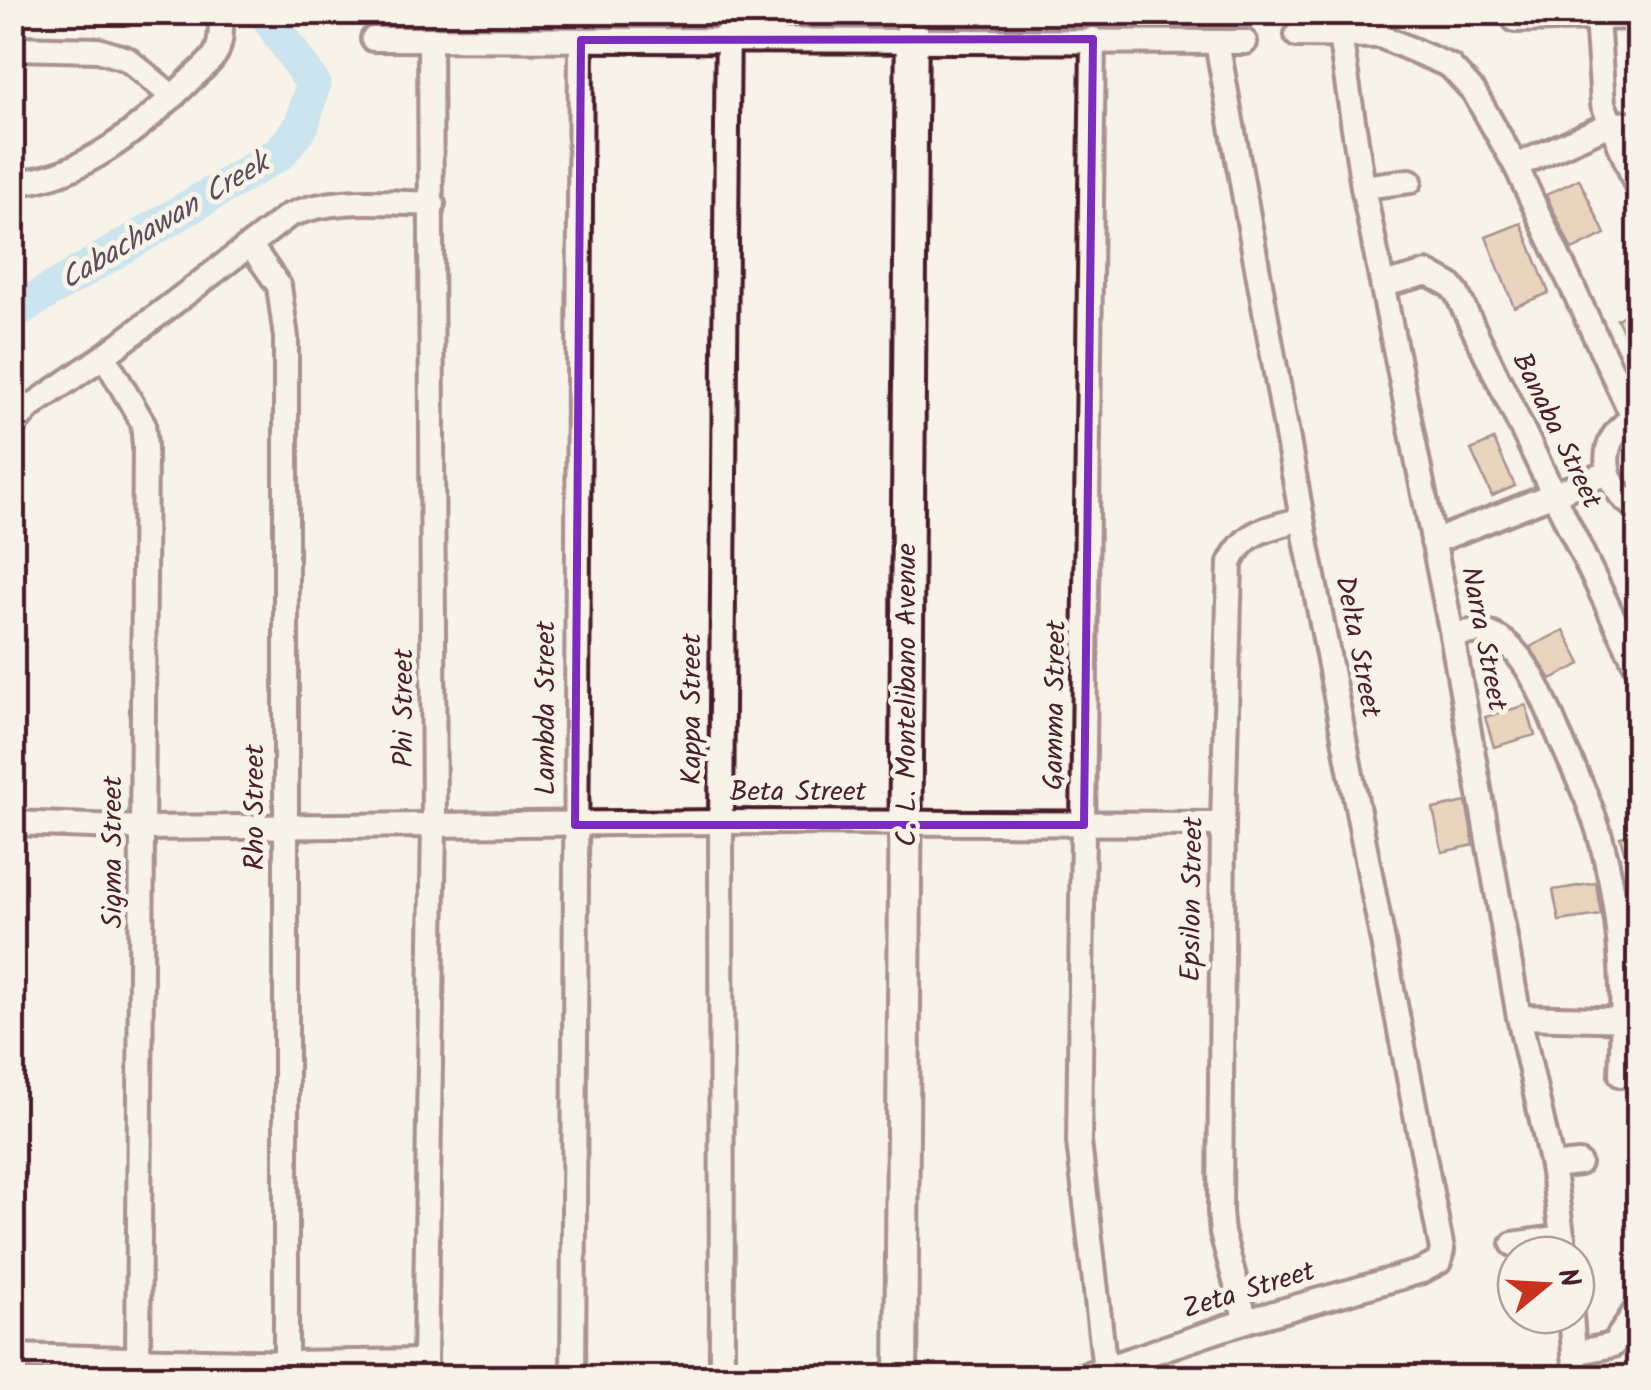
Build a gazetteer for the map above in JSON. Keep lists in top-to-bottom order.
{
  "streets": {
    "street": [
      "Banaba Street",
      "Narra Street",
      "Delta Street",
      "C. L. Montelibano Avenue",
      "Gamma Street",
      "Phi Street",
      "Lambda Street",
      "Kappa Street",
      "Beta Street",
      "Rho Street",
      "Sigma Street",
      "Epsilon Street",
      "Zeta Street"
    ]
  },
  "crossings": [
    ["Banaba Street", "Narra Street"],
    ["Delta Street", "Epsilon Street"],
    ["Delta Street", "Zeta Street"],
    ["C. L. Montelibano Avenue", "Beta Street"],
    ["Gamma Street", "Beta Street"],
    ["Gamma Street", "Zeta Street"],
    ["Phi Street", "Beta Street"],
    ["Lambda Street", "Beta Street"],
    ["Kappa Street", "Beta Street"],
    ["Beta Street", "Rho Street"],
    ["Beta Street", "Sigma Street"],
    ["Beta Street", "Epsilon Street"],
    ["Epsilon Street", "Zeta Street"]
  ],
  "water": ["Cabachawan Creek"],
  "north": "right"
}
